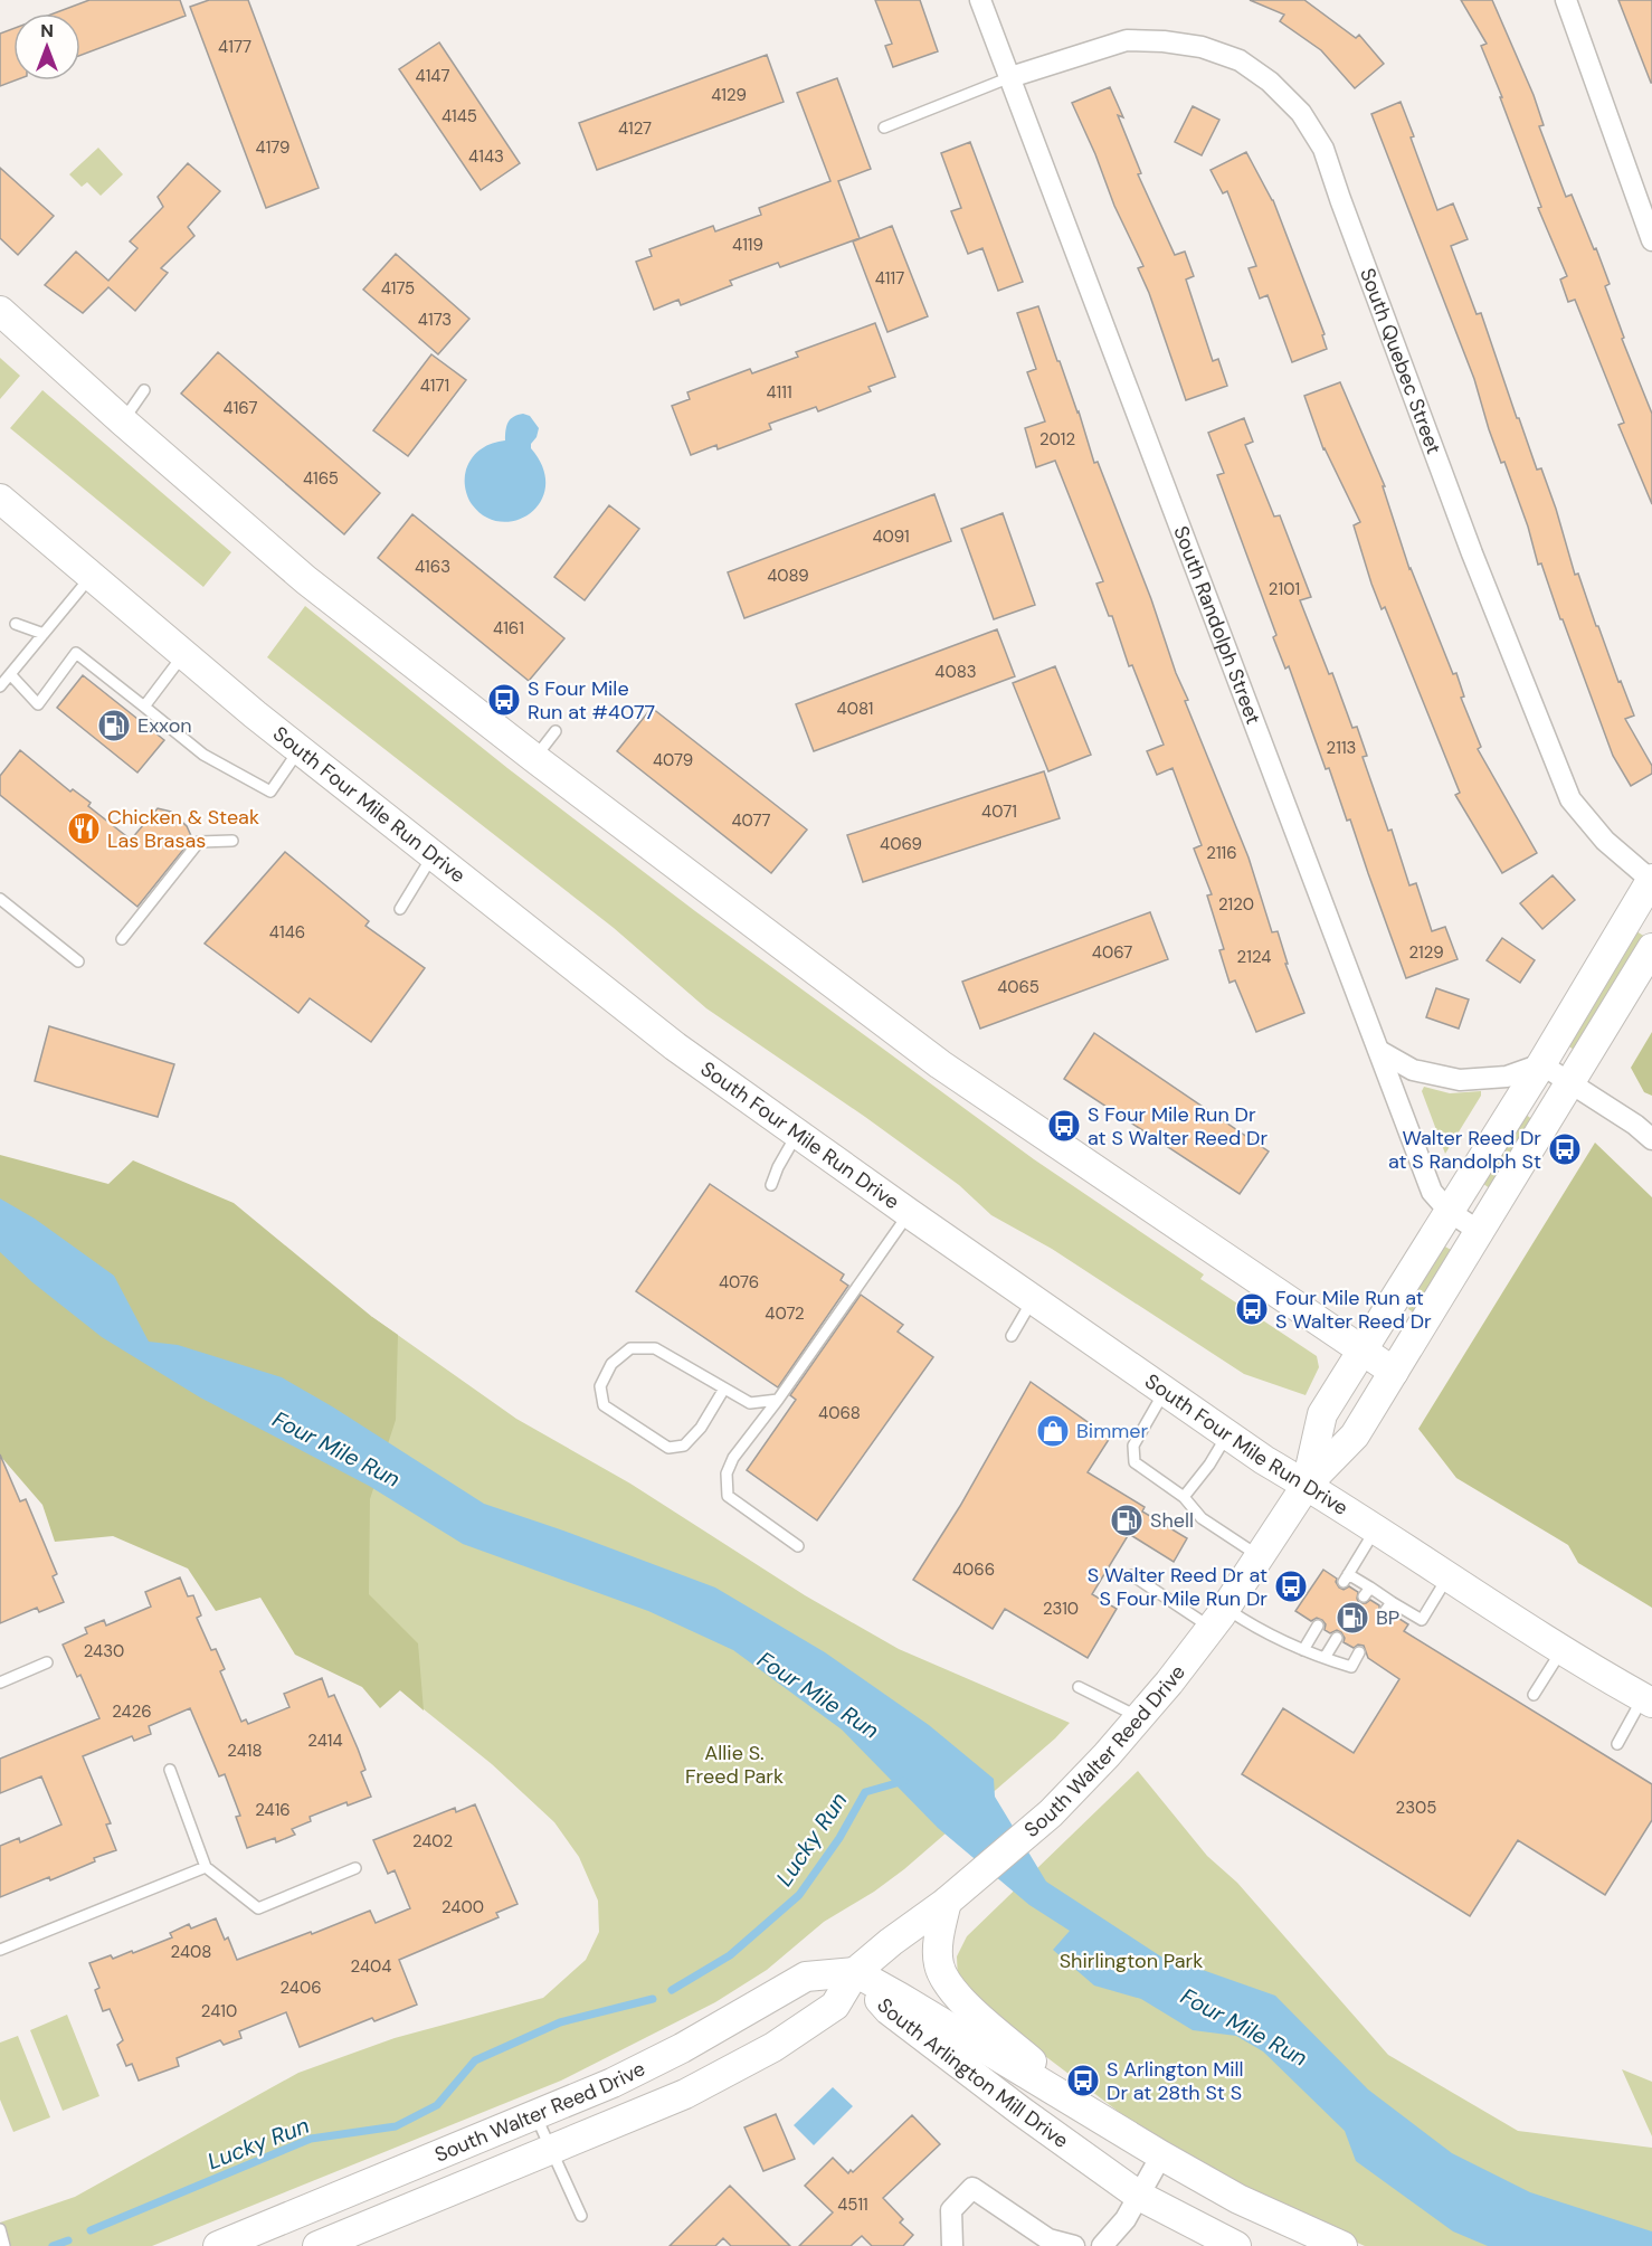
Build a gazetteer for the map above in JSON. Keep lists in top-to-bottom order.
{
  "streets": {
    "main road": ["South Four Mile Run Drive", "South Walter Reed Drive", "South Arlington Mill Drive"],
    "street": ["South Quebec Street", "South Randolph Street"]
  },
  "crossings": [
    ["South Quebec Street", "South Randolph Street"],
    ["South Quebec Street", "South Walter Reed Drive"],
    ["South Randolph Street", "South Walter Reed Drive"],
    ["South Four Mile Run Drive", "South Walter Reed Drive"],
    ["South Walter Reed Drive", "South Arlington Mill Drive"]
  ],
  "water": ["Four Mile Run", "Lucky Run"],
  "parks": ["Allie S. Freed Park", "Shirlington Park"],
  "places": {
    "bus stop": [
      "S Four Mile Run at #4077",
      "S Four Mile Run Dr at S Walter Reed Dr",
      "Walter Reed Dr at S Randolph St",
      "Four Mile Run at S Walter Reed Dr",
      "S Walter Reed Dr at S Four Mile Run Dr",
      "S Arlington Mill Dr at 28th St S"
    ],
    "fuel station": ["Exxon", "Shell", "BP"],
    "restaurant": ["Chicken & Steak Las Brasas"],
    "shop": ["Bimmer"]
  },
  "house_numbers": [
    "4177",
    "4147",
    "4129",
    "4145",
    "4127",
    "4179",
    "4143",
    "4119",
    "4117",
    "4175",
    "4173",
    "4171",
    "4111",
    "4167",
    "2012",
    "4165",
    "4091",
    "4163",
    "4089",
    "2101",
    "4161",
    "4083",
    "4081",
    "2113",
    "4079",
    "4071",
    "4077",
    "4069",
    "2116",
    "2120",
    "4146",
    "4067",
    "2129",
    "2124",
    "4065",
    "4076",
    "4072",
    "4068",
    "4066",
    "2310",
    "2430",
    "2426",
    "2414",
    "2418",
    "2305",
    "2416",
    "2402",
    "2400",
    "2408",
    "2404",
    "2406",
    "2410",
    "4511"
  ],
  "north": "top"
}
